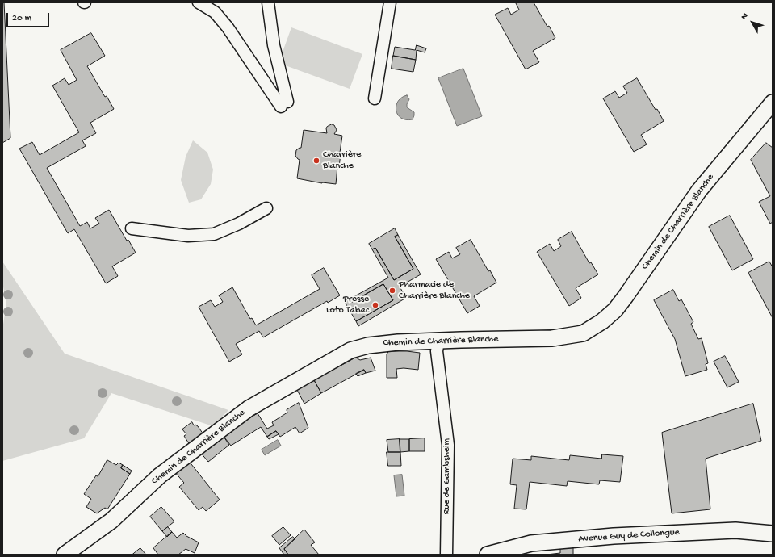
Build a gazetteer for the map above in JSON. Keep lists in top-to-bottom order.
{
  "streets": {
    "street": ["Chemin de Charrière Blanche", "Rue de Gambsheim", "Avenue Guy de Collongue"]
  },
  "crossings": [
    ["Chemin de Charrière Blanche", "Rue de Gambsheim"]
  ],
  "places": ["Charrière Blanche", "Pharmacie de Charrière Blanche", "Presse Loto Tabac"],
  "scale_bar": "20 m",
  "north": "top left"
}
